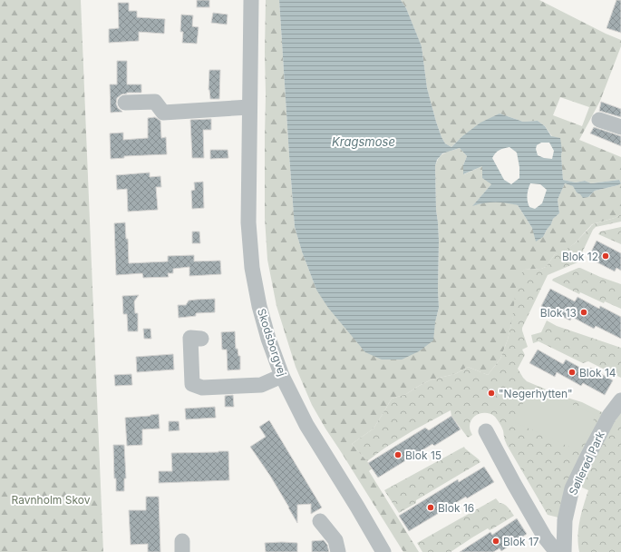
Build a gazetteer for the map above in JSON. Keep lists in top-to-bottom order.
{
  "streets": {
    "street": ["Skodsborgvej", "Søllerød Park"]
  },
  "water": ["Kragsmose"],
  "parks": ["Ravnholm Skov"],
  "places": [
    "Blok 12",
    "Blok 13",
    "Blok 14",
    "\"Negerhytten\"",
    "Blok 15",
    "Blok 16",
    "Blok 17"
  ]
}
